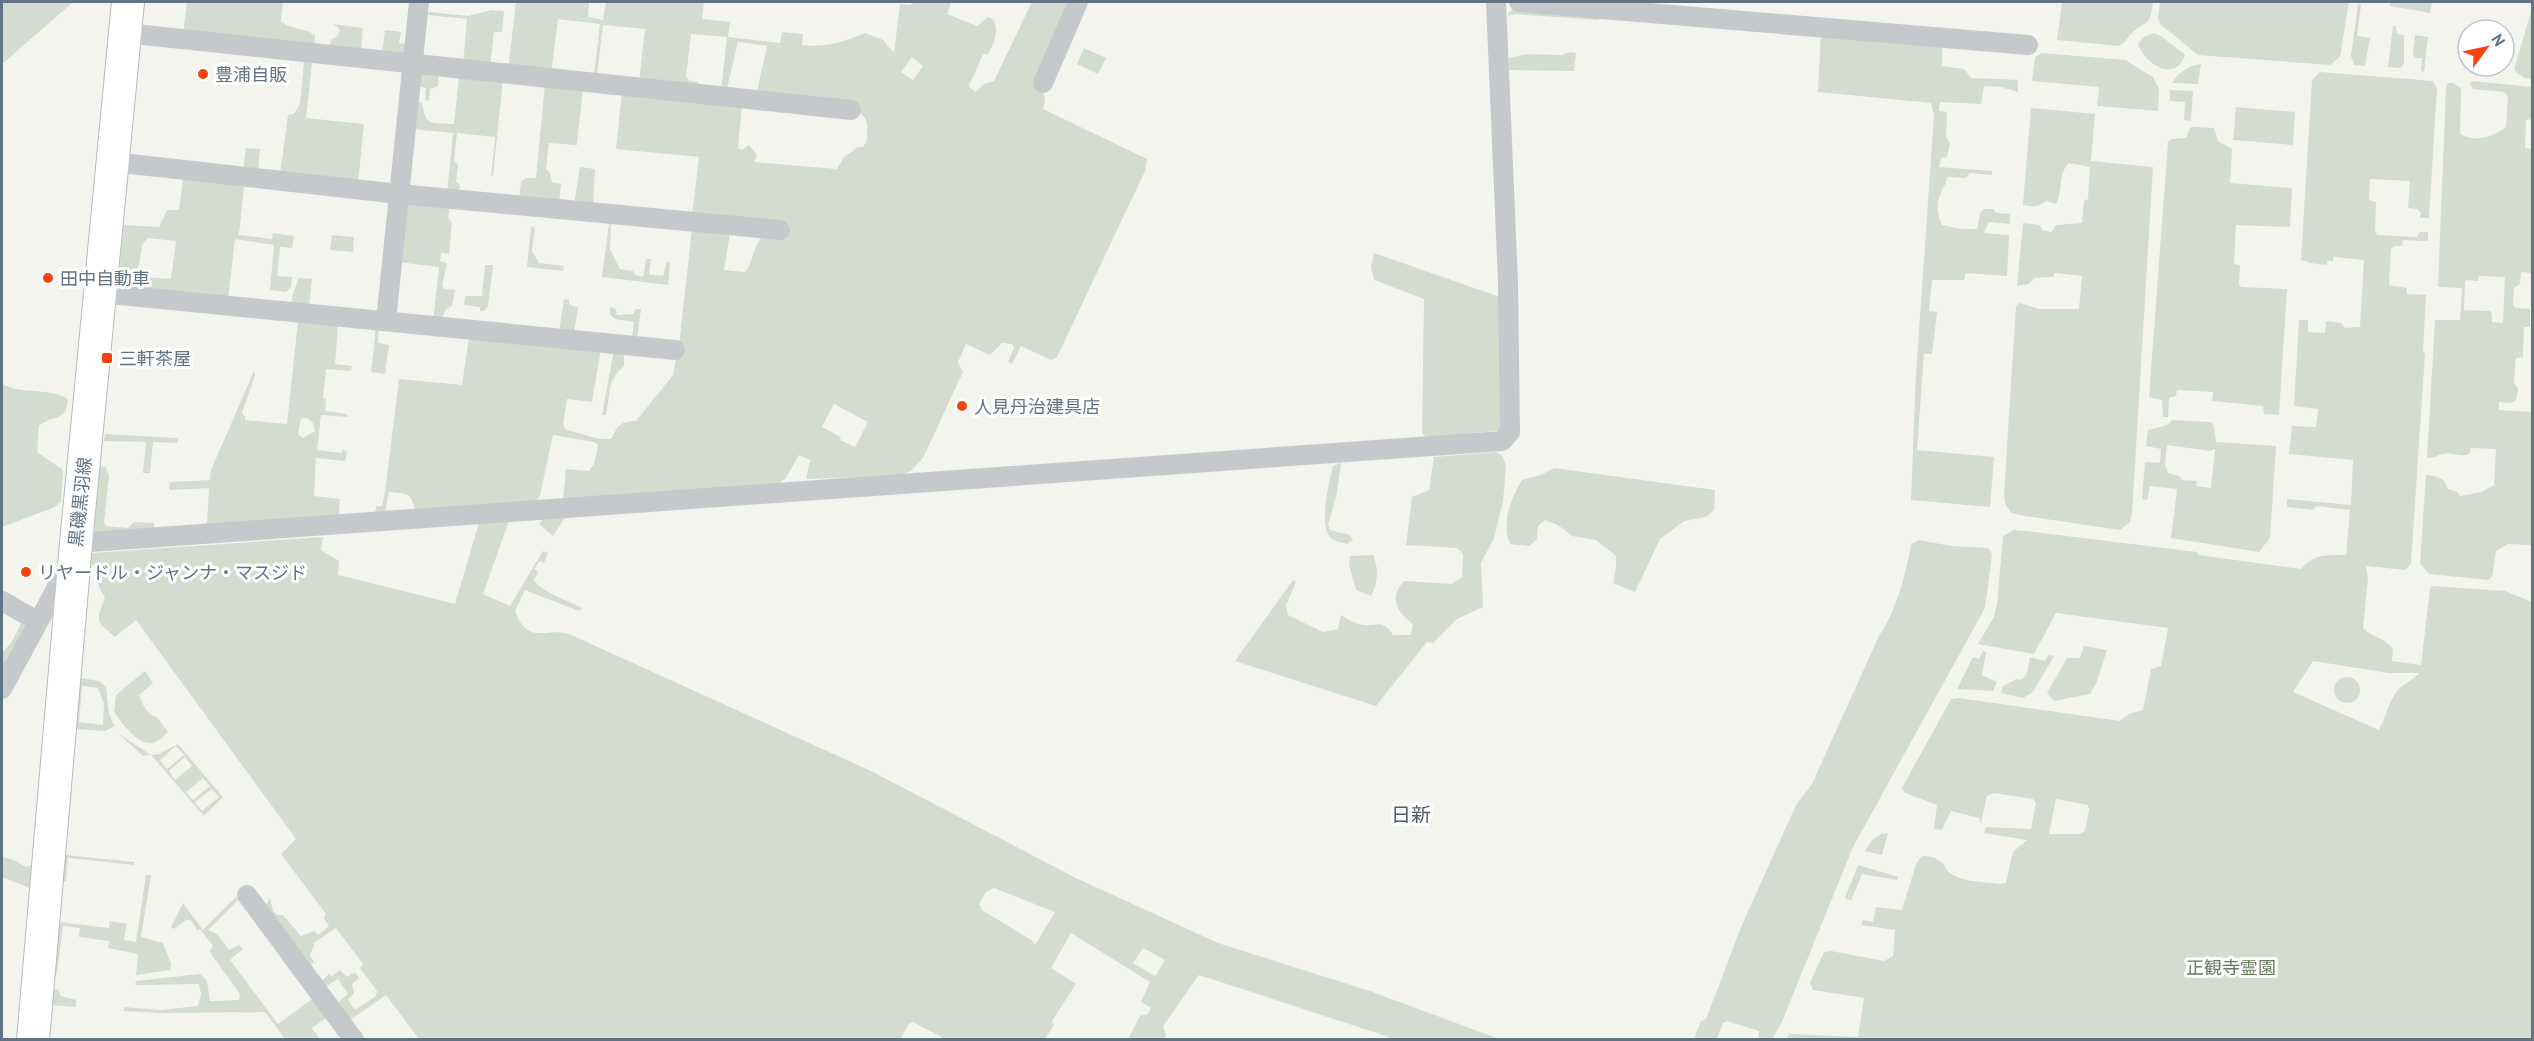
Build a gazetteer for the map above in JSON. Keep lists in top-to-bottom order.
{
  "streets": {
    "main road": ["黒磯黒羽線"]
  },
  "districts": ["日新"],
  "parks": ["正観寺霊園"],
  "places": {
    "other": [
      "豊浦自販",
      "田中自動車",
      "人見丹治建具店",
      "リヤードル・ジャンナ・マスジド"
    ],
    "transit": ["三軒茶屋"]
  },
  "north": "top right"
}
